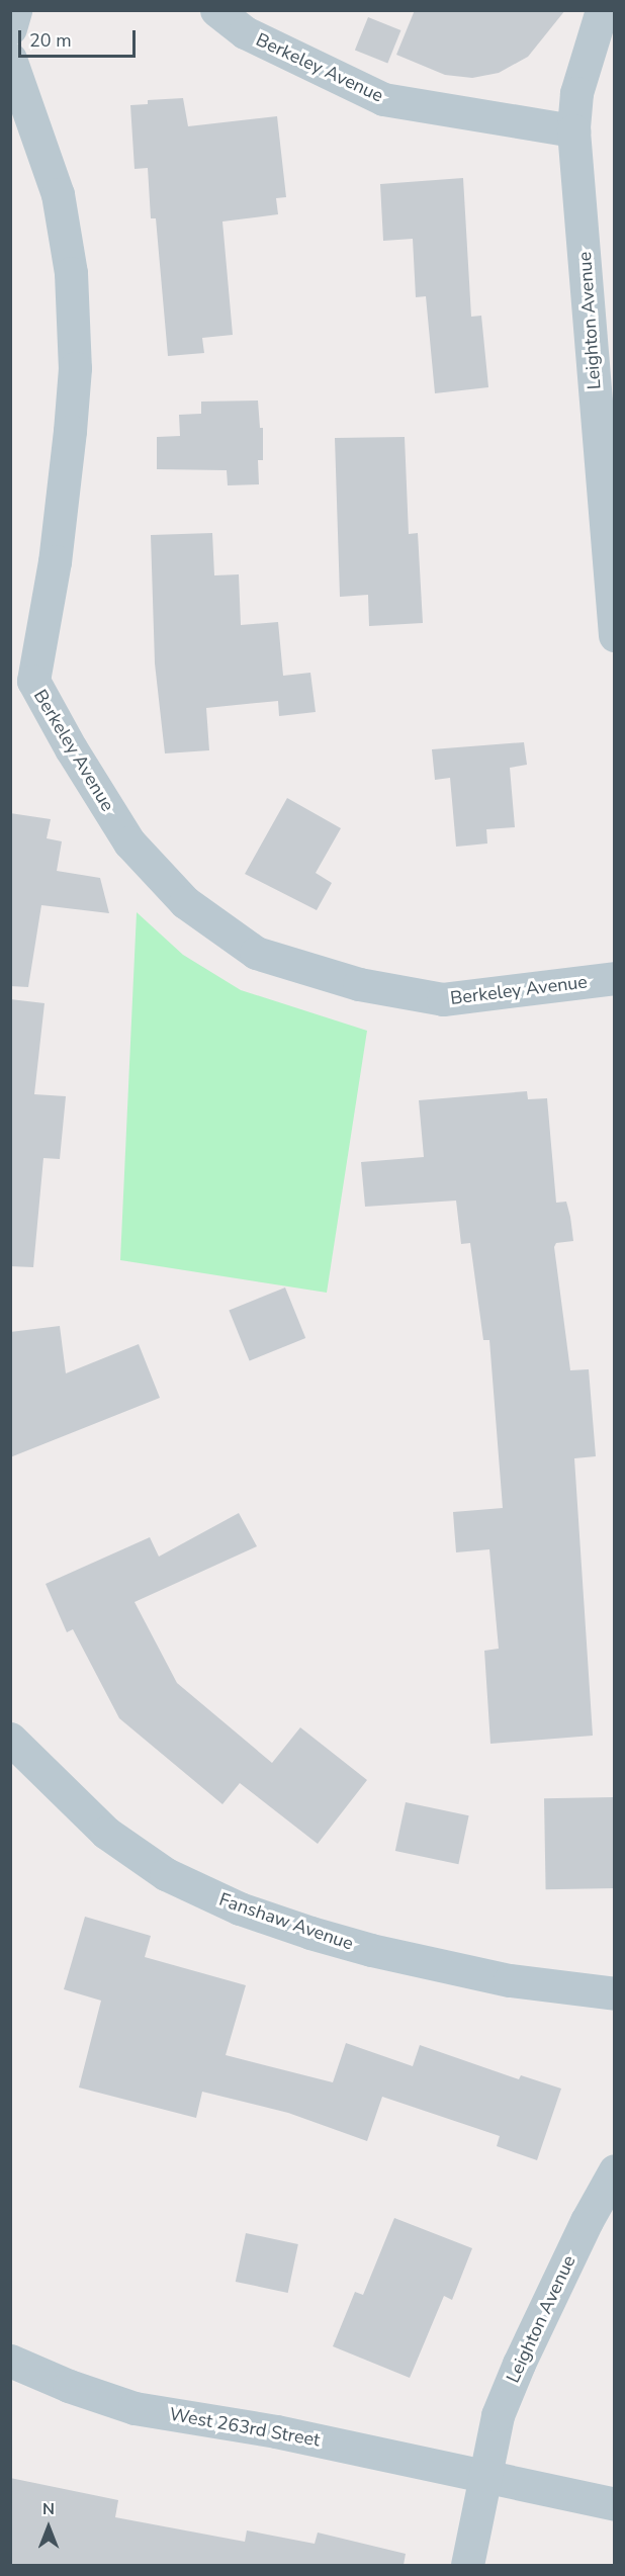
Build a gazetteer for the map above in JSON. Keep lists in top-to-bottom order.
{
  "streets": {
    "street": [
      "Berkeley Avenue",
      "Leighton Avenue",
      "Fanshaw Avenue",
      "West 263rd Street"
    ]
  },
  "crossings": [
    ["Berkeley Avenue", "Leighton Avenue"],
    ["Leighton Avenue", "West 263rd Street"]
  ],
  "scale_bar": "20 m",
  "north": "top"
}
